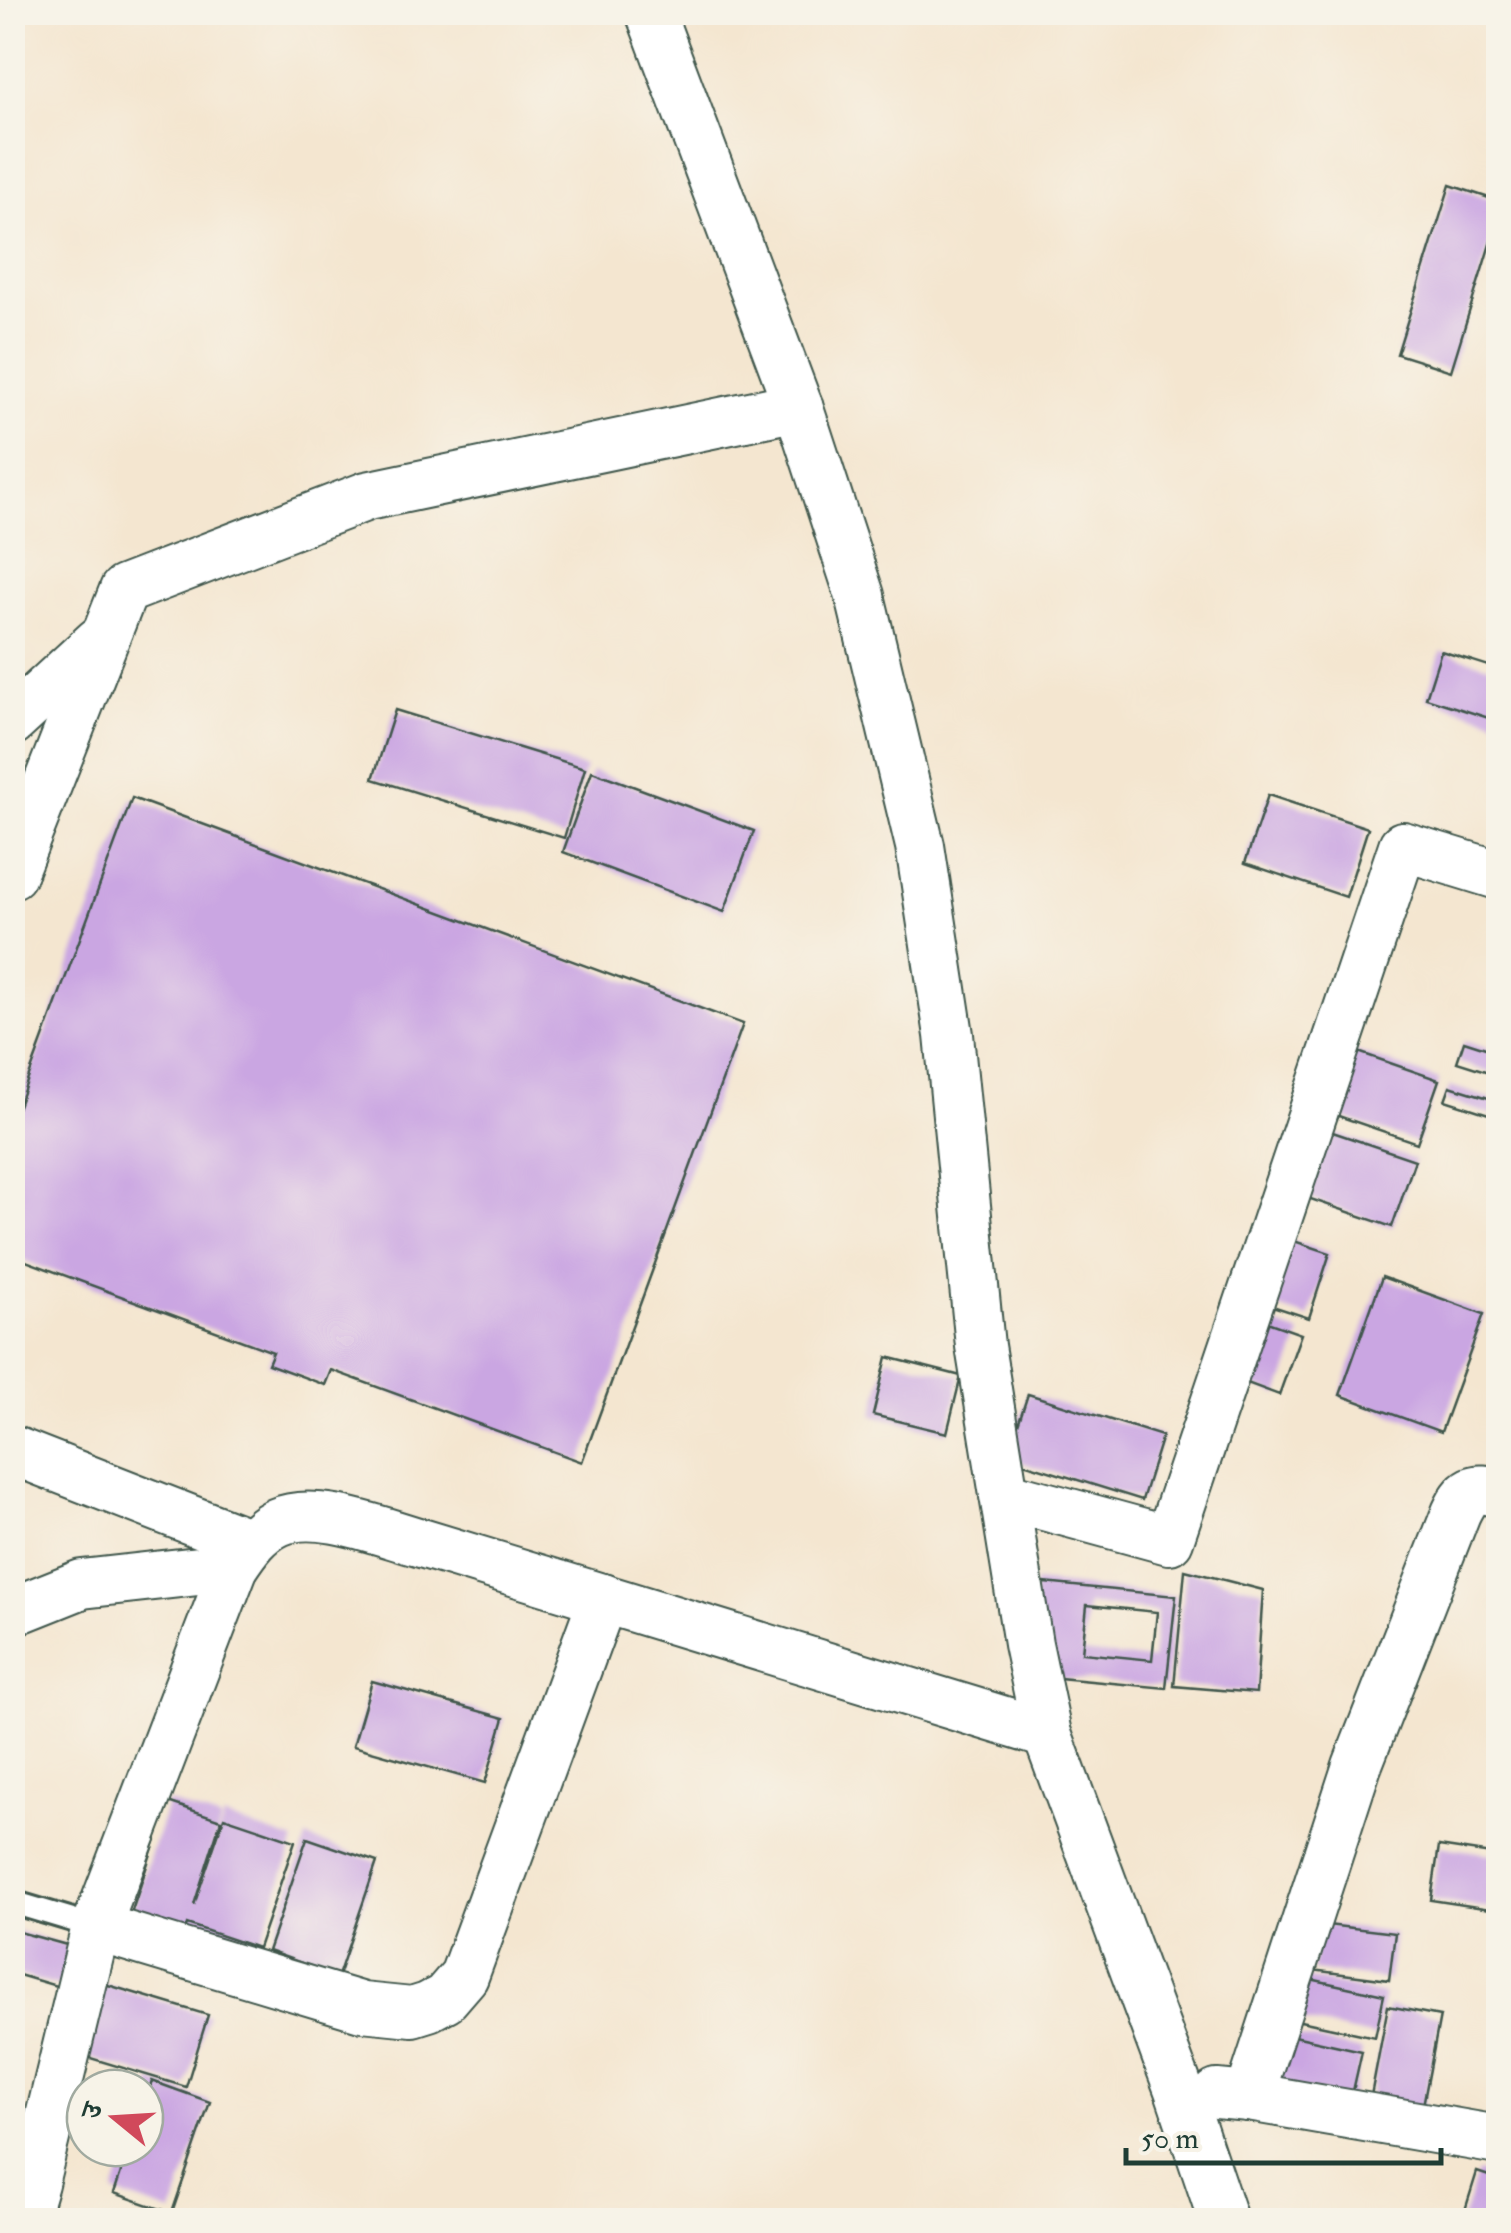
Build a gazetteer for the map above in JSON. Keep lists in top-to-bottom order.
{
  "scale_bar": "50 m",
  "north": "left"
}
